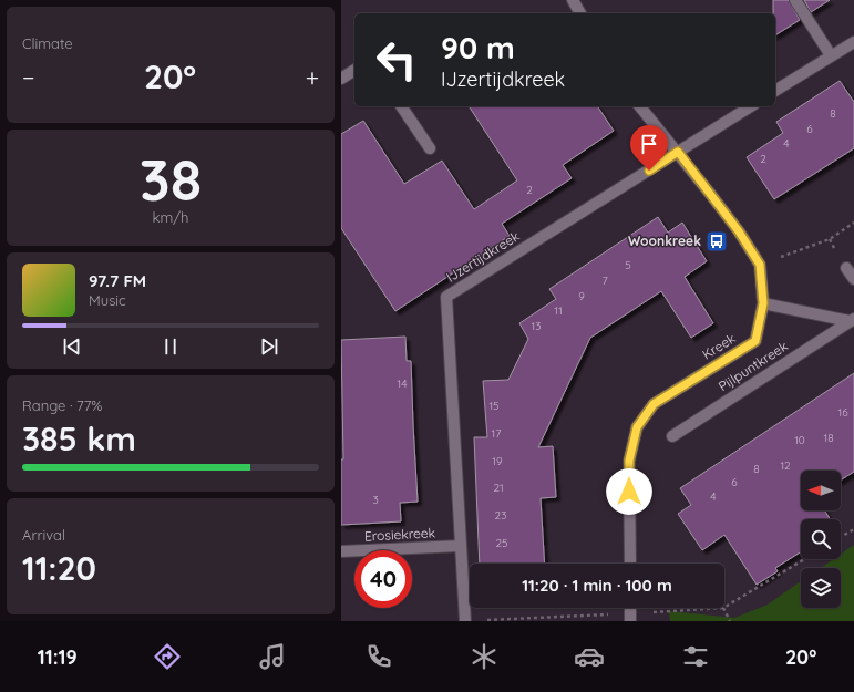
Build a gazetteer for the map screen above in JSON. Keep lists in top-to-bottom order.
{
  "streets": {
    "street": [
      "IJzertijdkreek",
      "Kreek",
      "Pijlpuntkreek",
      "Erosiekreek"
    ]
  },
  "crossings": [
    ["IJzertijdkreek", "Kreek"],
    ["IJzertijdkreek", "Erosiekreek"],
    ["Kreek", "Pijlpuntkreek"]
  ],
  "places": {
    "bus stop": ["Woonkreek"]
  },
  "house_numbers": [
    "8",
    "6",
    "4",
    "2",
    "2",
    "5",
    "7",
    "9",
    "11",
    "13",
    "14",
    "15",
    "16",
    "17",
    "18",
    "10",
    "19",
    "12",
    "8",
    "6",
    "21",
    "4",
    "3",
    "23",
    "25"
  ],
  "north": "left",
  "page": {
    "tile": [
      "Climate",
      ["38", "km/h"],
      ["Range · 77%", "385 km"],
      ["Arrival", "11:20"]
    ],
    "turn": ["90 m", "IJzertijdkreek"],
    "heat": ["−", "20°", "+"],
    "song": ["97.7 FM", "Music"],
    "limit": "40",
    "trip": "11:20 · 1 min · 100 m",
    "tabs": ["11:19", "20°"]
  }
}
